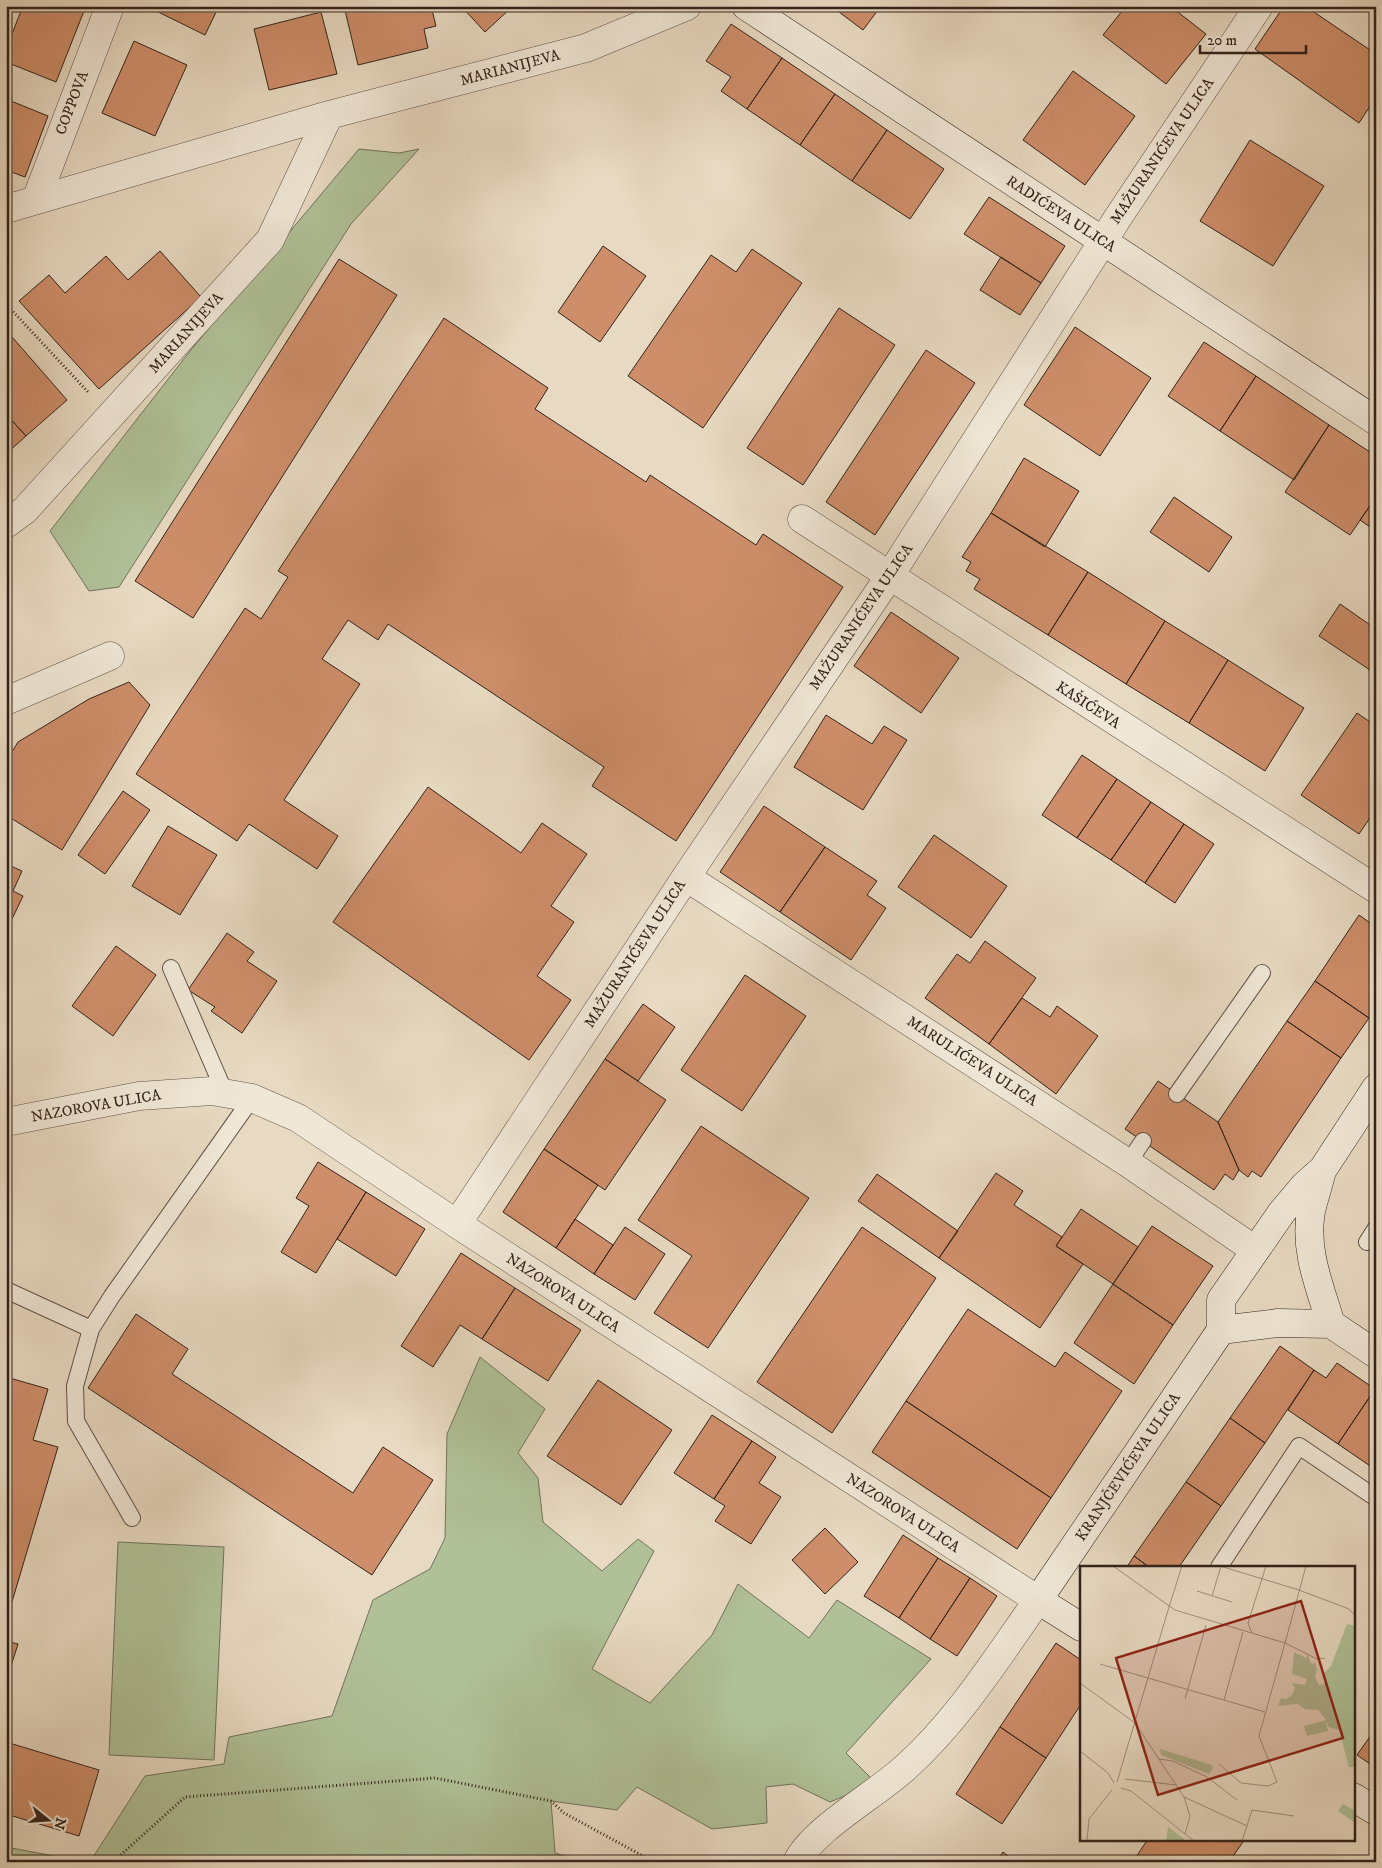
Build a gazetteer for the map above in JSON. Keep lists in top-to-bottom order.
{
  "streets": {
    "street": [
      "MARIANIJEVA",
      "COPPOVA",
      "MAŽURANIĆEVA ULICA",
      "RADIĆEVA ULICA",
      "KAŠIĆEVA",
      "MARULIĆEVA ULICA",
      "NAZOROVA ULICA",
      "KRANJČEVIĆEVA ULICA"
    ]
  },
  "crossings": [
    ["MARIANIJEVA", "COPPOVA"],
    ["MAŽURANIĆEVA ULICA", "RADIĆEVA ULICA"],
    ["MAŽURANIĆEVA ULICA", "KAŠIĆEVA"],
    ["MAŽURANIĆEVA ULICA", "MARULIĆEVA ULICA"],
    ["MAŽURANIĆEVA ULICA", "NAZOROVA ULICA"],
    ["NAZOROVA ULICA", "KRANJČEVIĆEVA ULICA"]
  ],
  "scale_bar": "20 m",
  "north": "right"
}
